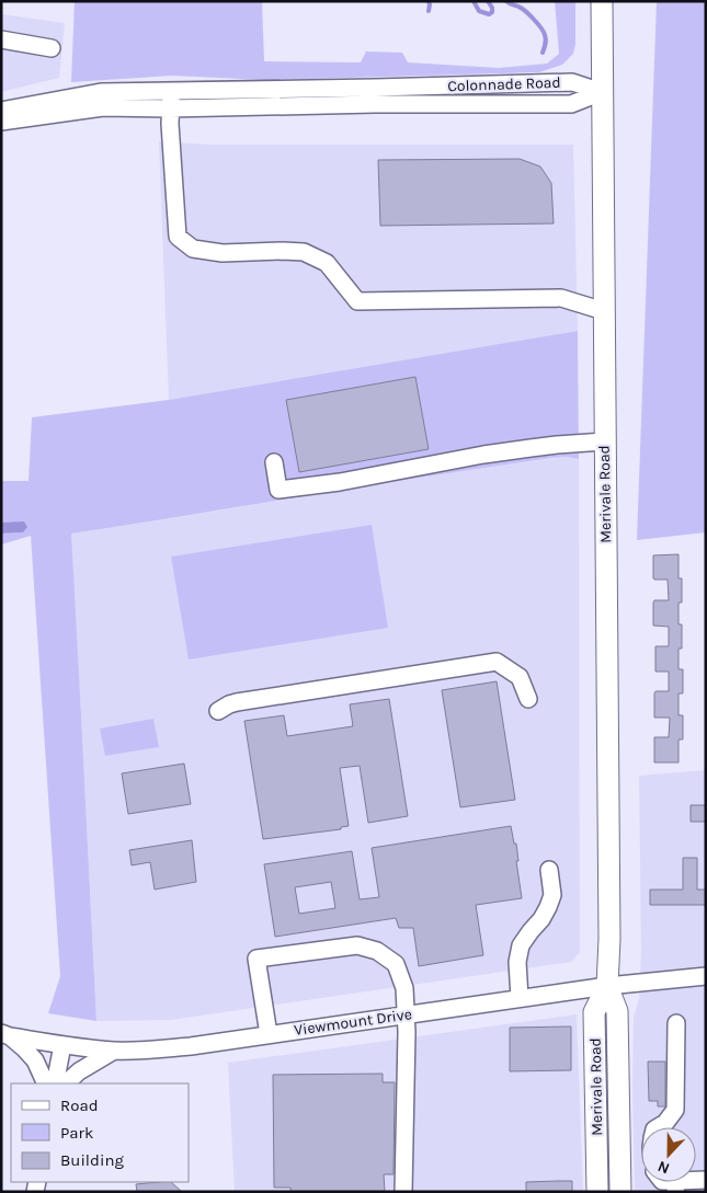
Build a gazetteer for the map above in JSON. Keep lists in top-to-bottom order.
{
  "streets": {
    "main road": ["Merivale Road"],
    "street": ["Colonnade Road", "Viewmount Drive"]
  },
  "crossings": [
    ["Colonnade Road", "Merivale Road"],
    ["Merivale Road", "Viewmount Drive"]
  ],
  "legend": ["Road", "Park", "Building"],
  "north": "bottom"
}
